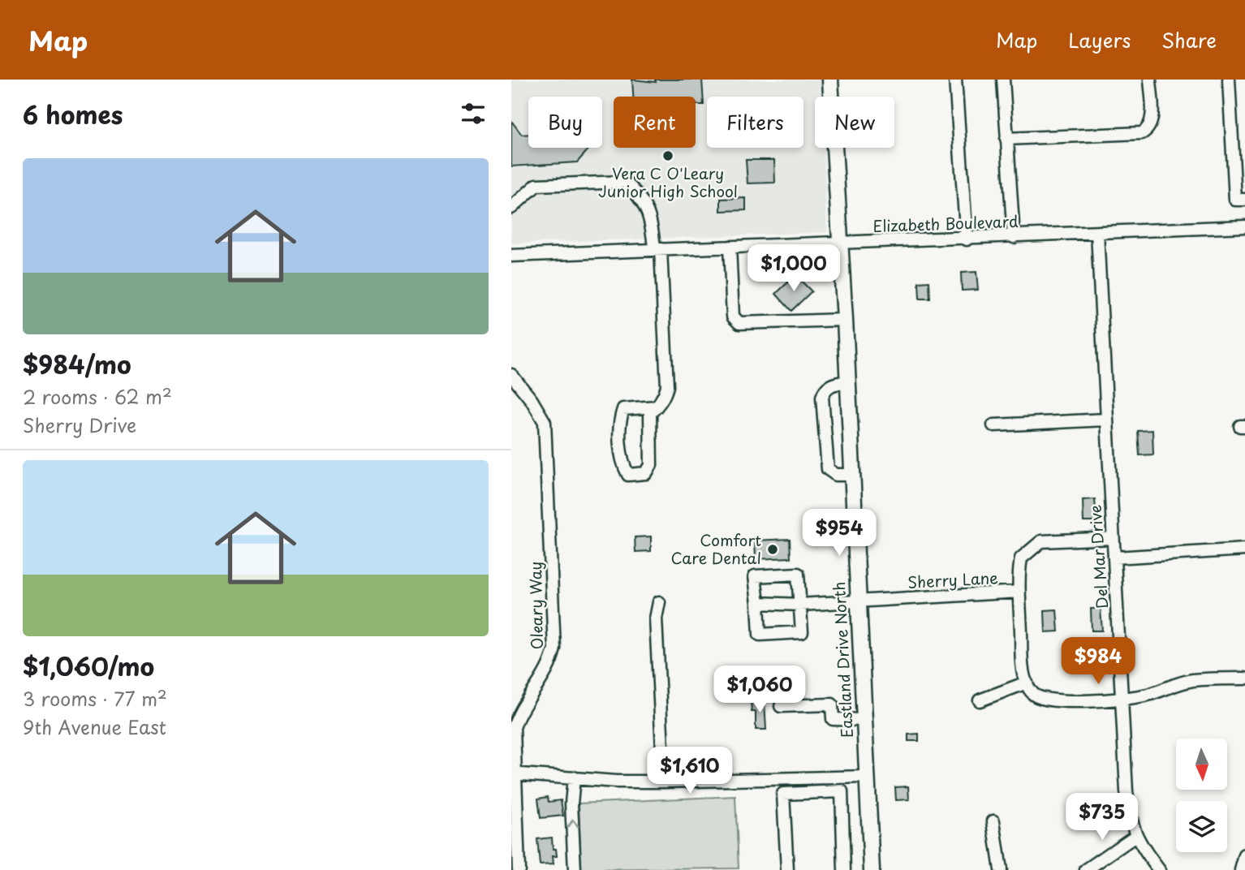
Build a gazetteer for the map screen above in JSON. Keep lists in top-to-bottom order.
{
  "streets": {
    "main road": ["Eastland Drive North"],
    "street": [
      "Elizabeth Boulevard",
      "Del Mar Drive",
      "Sherry Lane",
      "Oleary Way"
    ]
  },
  "crossings": [
    ["Elizabeth Boulevard", "Del Mar Drive"],
    ["Elizabeth Boulevard", "Eastland Drive North"],
    ["Del Mar Drive", "Sherry Lane"],
    ["Sherry Lane", "Eastland Drive North"]
  ],
  "places": ["Vera C O'Leary Junior High School", "Comfort Care Dental"],
  "north": "bottom",
  "page": {
    "header": "Map",
    "nav": ["Map", "Layers", "Share"],
    "heading": "6 homes",
    "chip": [
      "Buy",
      "Rent",
      "Filters",
      "New"
    ],
    "list": [
      {
        "name": "$984/mo",
        "note": "2 rooms · 62 m² · Sherry Drive"
      },
      {
        "name": "$1,060/mo",
        "note": "3 rooms · 77 m² · 9th Avenue East"
      }
    ],
    "price": [
      "$1,000",
      "$954",
      "$984",
      "$1,060",
      "$1,610",
      "$735"
    ]
  }
}
